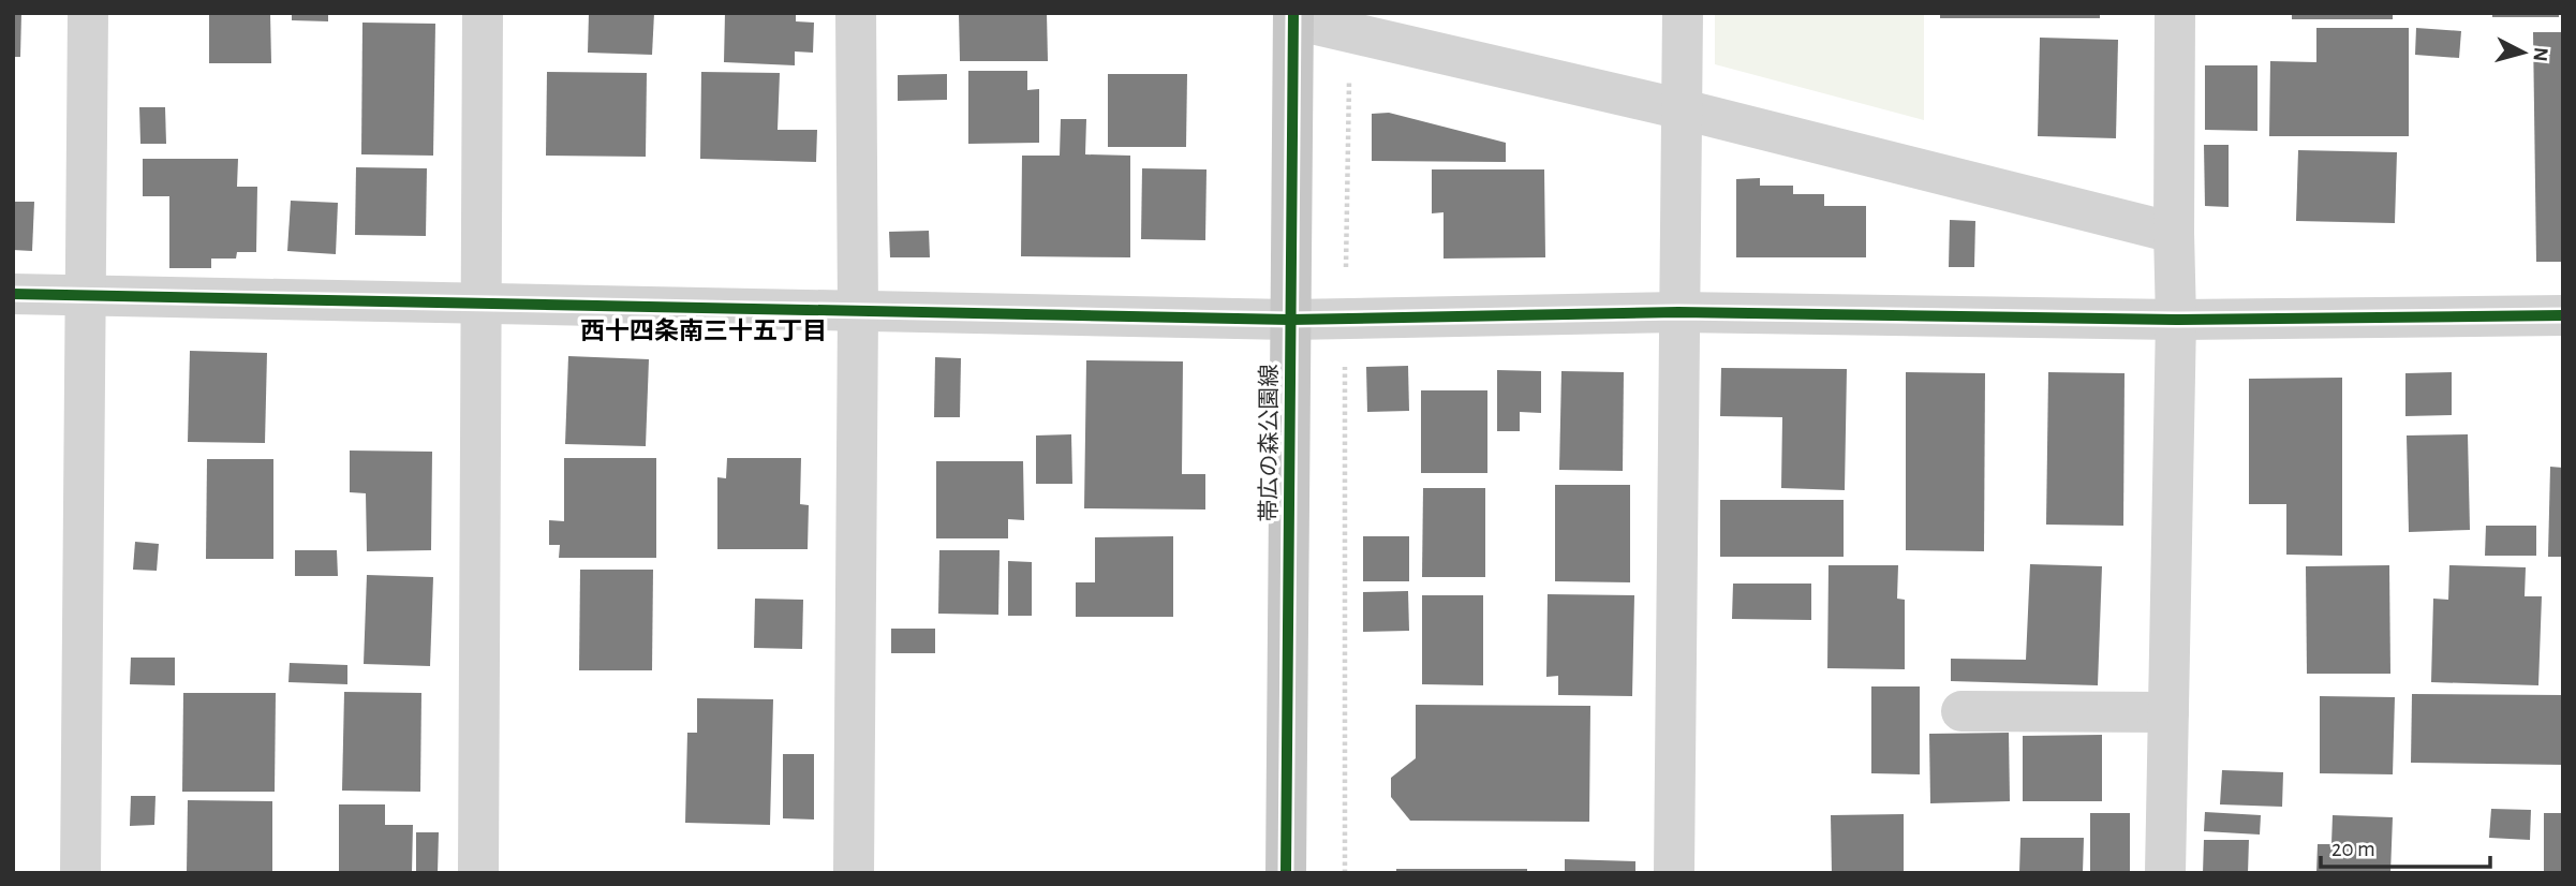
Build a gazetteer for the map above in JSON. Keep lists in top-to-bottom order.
{
  "streets": {
    "main road": ["帯広の森公園線"]
  },
  "districts": ["西十四条南三十五丁目"],
  "scale_bar": "20 m",
  "north": "right"
}
